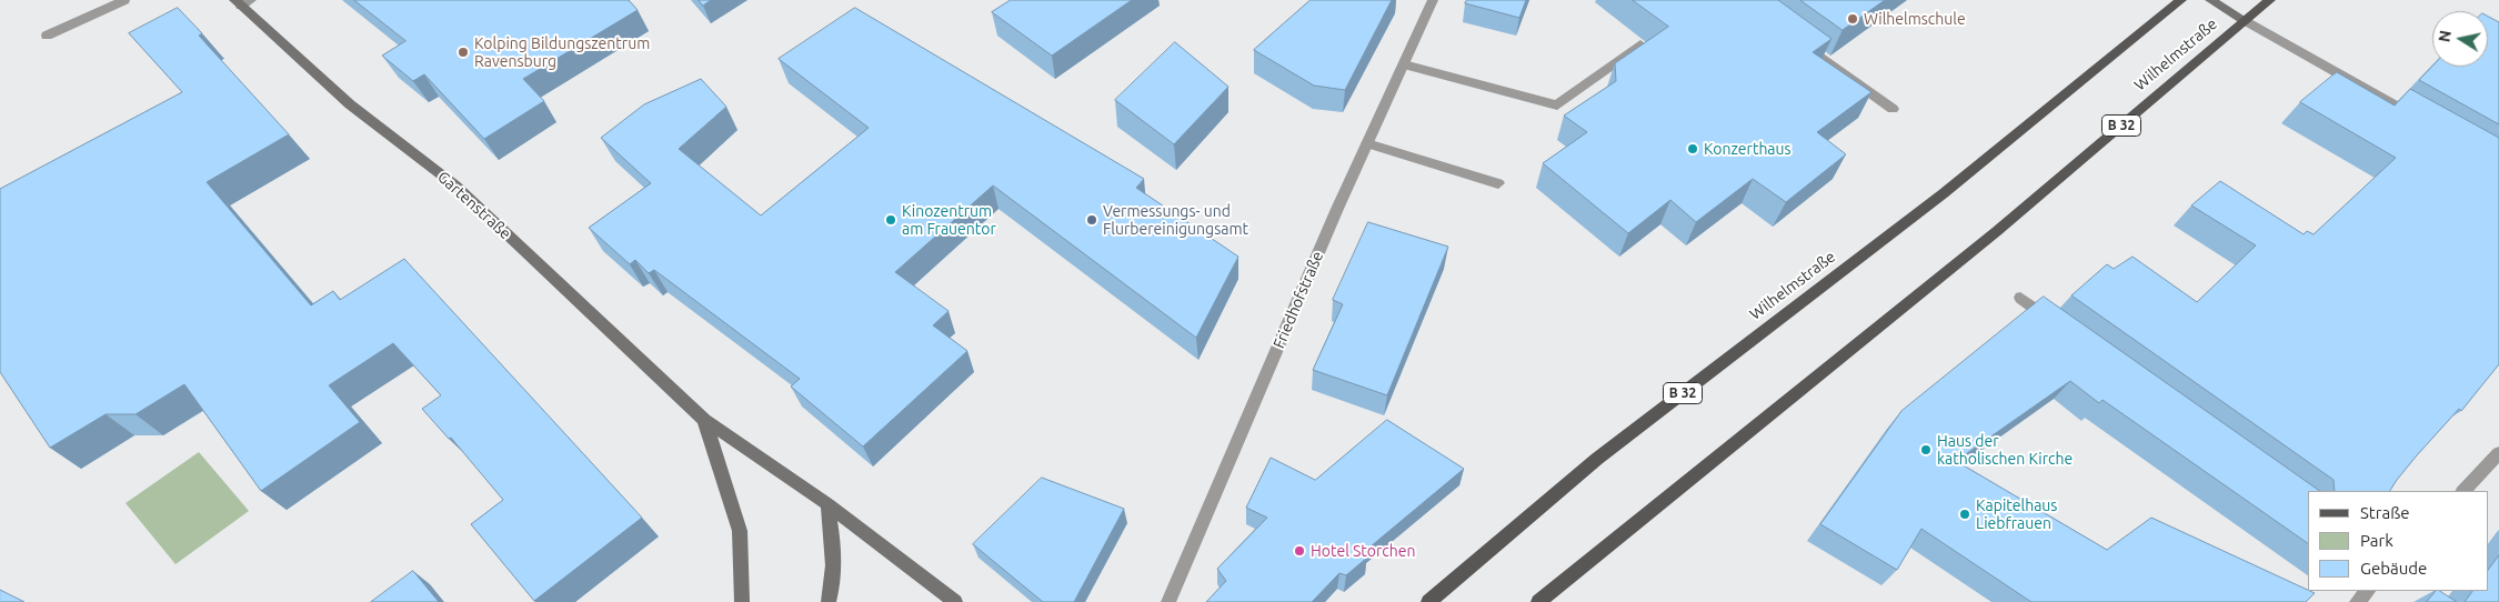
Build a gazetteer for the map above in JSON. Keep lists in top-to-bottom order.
{
  "streets": {
    "main road": ["Wilhelmstraße", "B 32", "Gartenstraße"],
    "street": ["Friedhofstraße"]
  },
  "places": [
    "Wilhelmschule",
    "Kolping Bildungszentrum Ravensburg",
    "Konzerthaus",
    "Kinozentrum am Frauentor",
    "Vermessungs- und Flurbereinigungsamt",
    "Haus der katholischen Kirche",
    "Kapitelhaus Liebfrauen",
    "Hotel Storchen"
  ],
  "legend": ["Straße", "Park", "Gebäude"],
  "north": "left"
}
